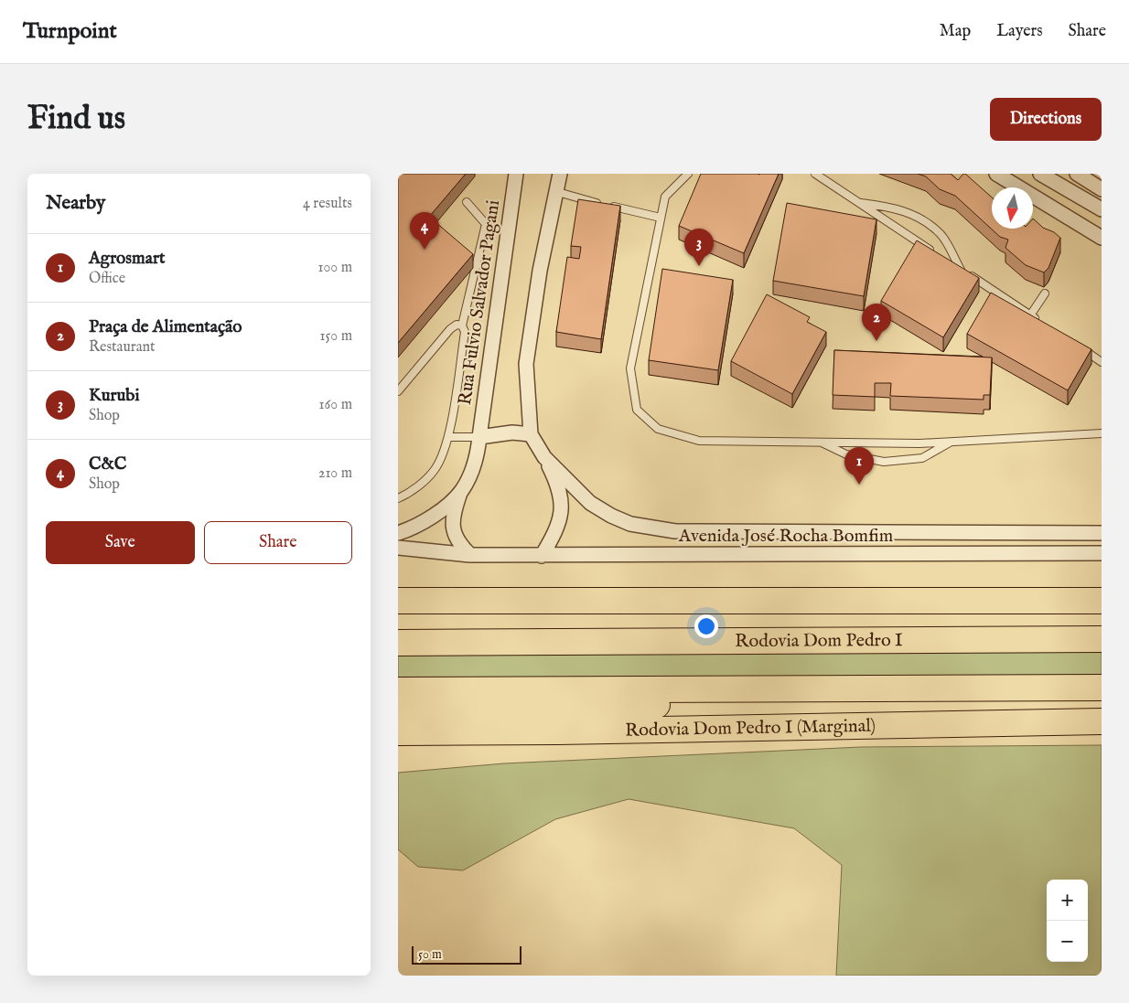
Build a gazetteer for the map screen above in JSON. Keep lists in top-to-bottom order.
{
  "streets": {
    "highway": ["Rodovia Dom Pedro I", "Rodovia Dom Pedro I (Marginal)"],
    "street": ["Rua Fulvio Salvador Pagani", "Avenida José Rocha Bomfim"]
  },
  "crossings": [
    ["Rua Fulvio Salvador Pagani", "Avenida José Rocha Bomfim"]
  ],
  "scale_bar": "50 m",
  "north": "bottom",
  "page": {
    "header": "Turnpoint",
    "nav": ["Map", "Layers", "Share"],
    "buttons": [
      "Directions",
      ["Save", "Share"]
    ],
    "title": "Find us",
    "heading": ["Nearby", "4 results"],
    "pins": [
      "4",
      "3",
      "2",
      "1"
    ],
    "list": [
      {
        "mark": "1",
        "name": "Agrosmart",
        "note": "Office",
        "value": "100 m"
      },
      {
        "mark": "2",
        "name": "Praça de Alimentação",
        "note": "Restaurant",
        "value": "150 m"
      },
      {
        "mark": "3",
        "name": "Kurubi",
        "note": "Shop",
        "value": "160 m"
      },
      {
        "mark": "4",
        "name": "C&C",
        "note": "Shop",
        "value": "210 m"
      }
    ],
    "map_buttons": ["+", "−"],
    "scale": "50 m"
  }
}
